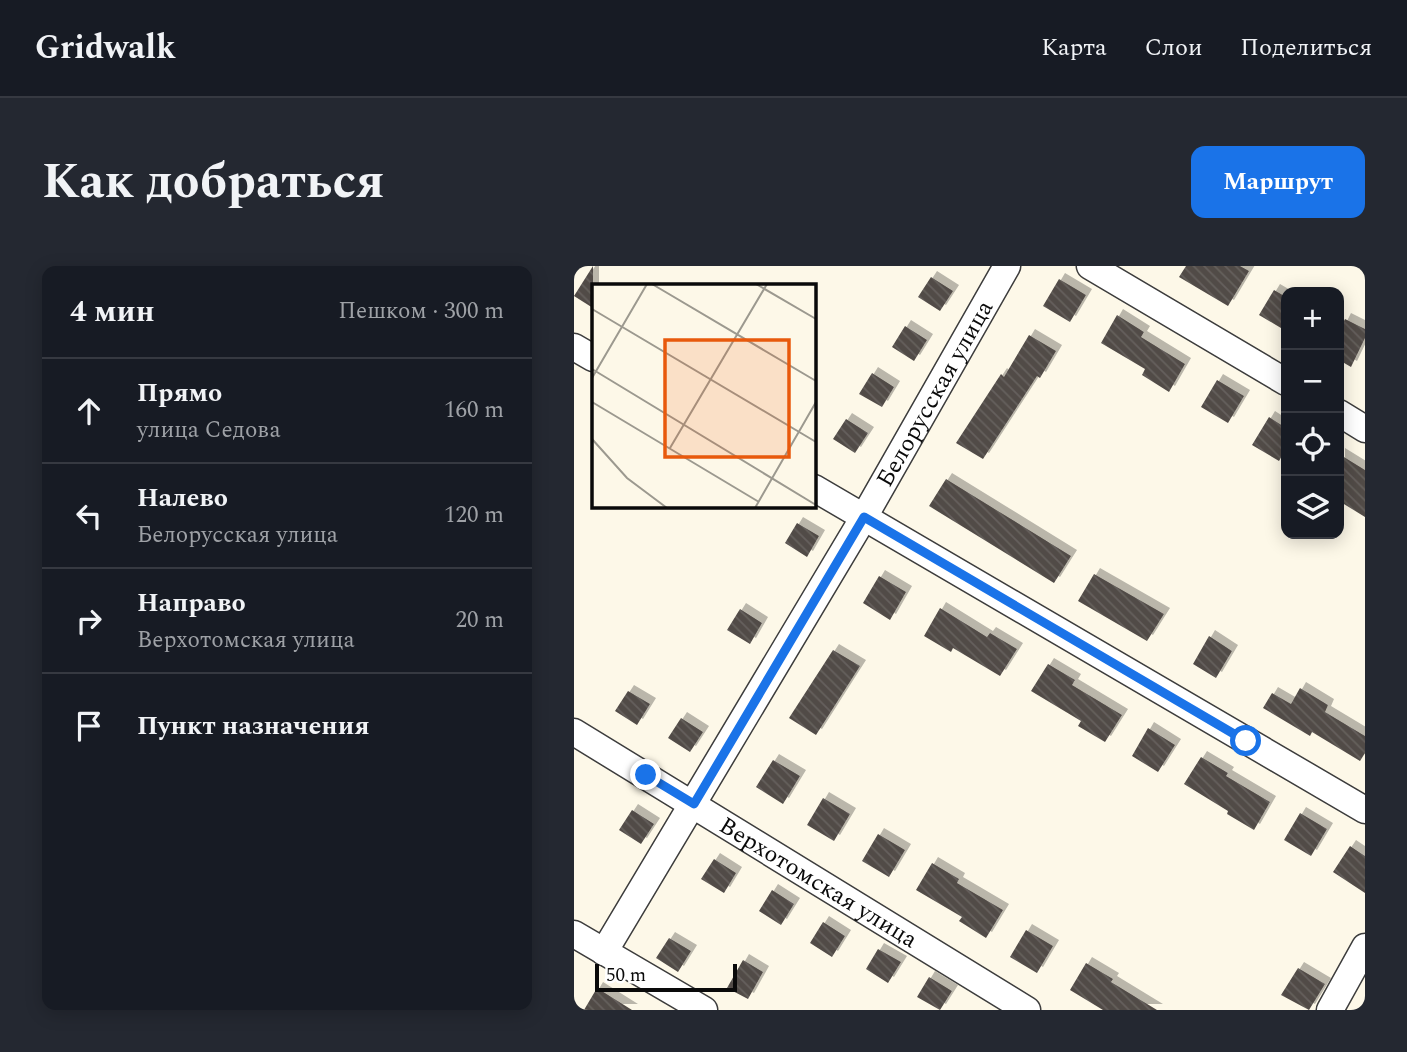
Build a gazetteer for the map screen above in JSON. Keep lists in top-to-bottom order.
{
  "streets": {
    "street": ["Белорусская улица", "Верхотомская улица"]
  },
  "crossings": [
    ["Белорусская улица", "Верхотомская улица"]
  ],
  "scale_bar": "50 m",
  "page": {
    "header": "Gridwalk",
    "nav": ["Карта", "Слои", "Поделиться"],
    "title": "Как добраться",
    "buttons": "Маршрут",
    "heading": ["4 мин", "Пешком · 300 m"],
    "map_buttons": ["+", "−"],
    "list": [
      ["Прямо", "улица Седова", "160 m"],
      ["Налево", "Белорусская улица", "120 m"],
      ["Направо", "Верхотомская улица", "20 m"],
      "Пункт назначения"
    ],
    "scale": "50 m"
  }
}
